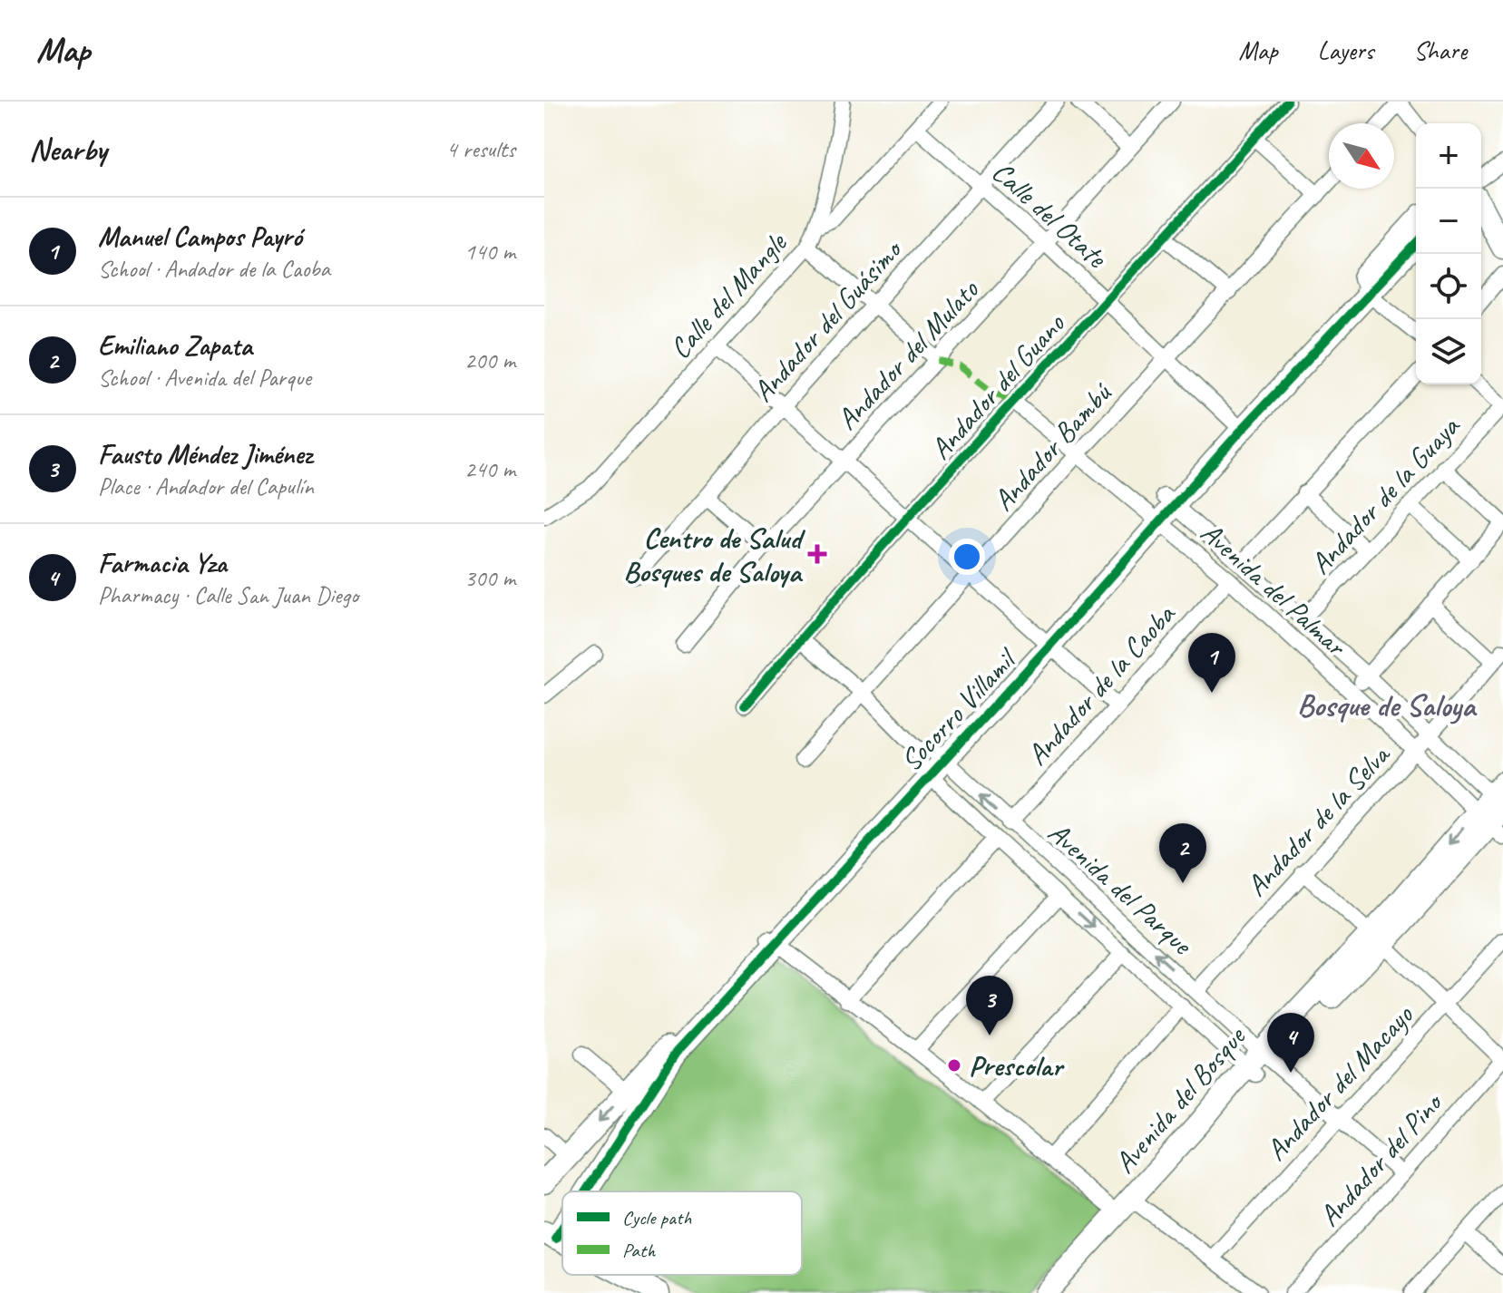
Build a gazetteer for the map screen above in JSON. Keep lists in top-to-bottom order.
{
  "streets": {
    "street": [
      "Calle del Otate",
      "Calle del Mangle",
      "Andador del Guásimo",
      "Andador del Mulato",
      "Andador del Guano",
      "Andador Bambú",
      "Andador de la Guaya",
      "Avenida del Palmar",
      "Andador de la Caoba",
      "Socorro Villamil",
      "Andador de la Selva",
      "Avenida del Parque",
      "Andador del Macayo",
      "Avenida del Bosque",
      "Andador del Pino"
    ]
  },
  "crossings": [
    ["Calle del Otate", "Calle del Mangle"],
    ["Calle del Otate", "Andador del Guásimo"],
    ["Calle del Otate", "Andador del Mulato"],
    ["Calle del Otate", "Andador del Guano"],
    ["Calle del Otate", "Andador Bambú"],
    ["Calle del Otate", "Socorro Villamil"],
    ["Andador del Guano", "Avenida del Palmar"],
    ["Andador Bambú", "Avenida del Palmar"],
    ["Andador de la Guaya", "Avenida del Palmar"],
    ["Avenida del Palmar", "Andador de la Caoba"],
    ["Avenida del Palmar", "Socorro Villamil"],
    ["Avenida del Palmar", "Andador de la Selva"],
    ["Avenida del Palmar", "Avenida del Bosque"],
    ["Andador de la Caoba", "Avenida del Parque"],
    ["Socorro Villamil", "Avenida del Parque"],
    ["Andador de la Selva", "Avenida del Parque"],
    ["Avenida del Parque", "Avenida del Bosque"]
  ],
  "districts": ["Bosque de Saloya"],
  "places": {
    "health": ["Centro de Salud Bosques de Saloya"],
    "other": ["Prescolar"]
  },
  "legend": ["Cycle path", "Path"],
  "north": "bottom right",
  "page": {
    "header": "Map",
    "nav": ["Map", "Layers", "Share"],
    "heading": ["Nearby", "4 results"],
    "map_buttons": ["+", "−"],
    "list": [
      {
        "mark": "1",
        "name": "Manuel Campos Payró",
        "note": "School · Andador de la Caoba",
        "value": "140 m"
      },
      {
        "mark": "2",
        "name": "Emiliano Zapata",
        "note": "School · Avenida del Parque",
        "value": "200 m"
      },
      {
        "mark": "3",
        "name": "Fausto Méndez Jiménez",
        "note": "Place · Andador del Capulín",
        "value": "240 m"
      },
      {
        "mark": "4",
        "name": "Farmacia Yza",
        "note": "Pharmacy · Calle San Juan Diego",
        "value": "300 m"
      }
    ],
    "pins": [
      "1",
      "2",
      "3",
      "4"
    ]
  }
}
